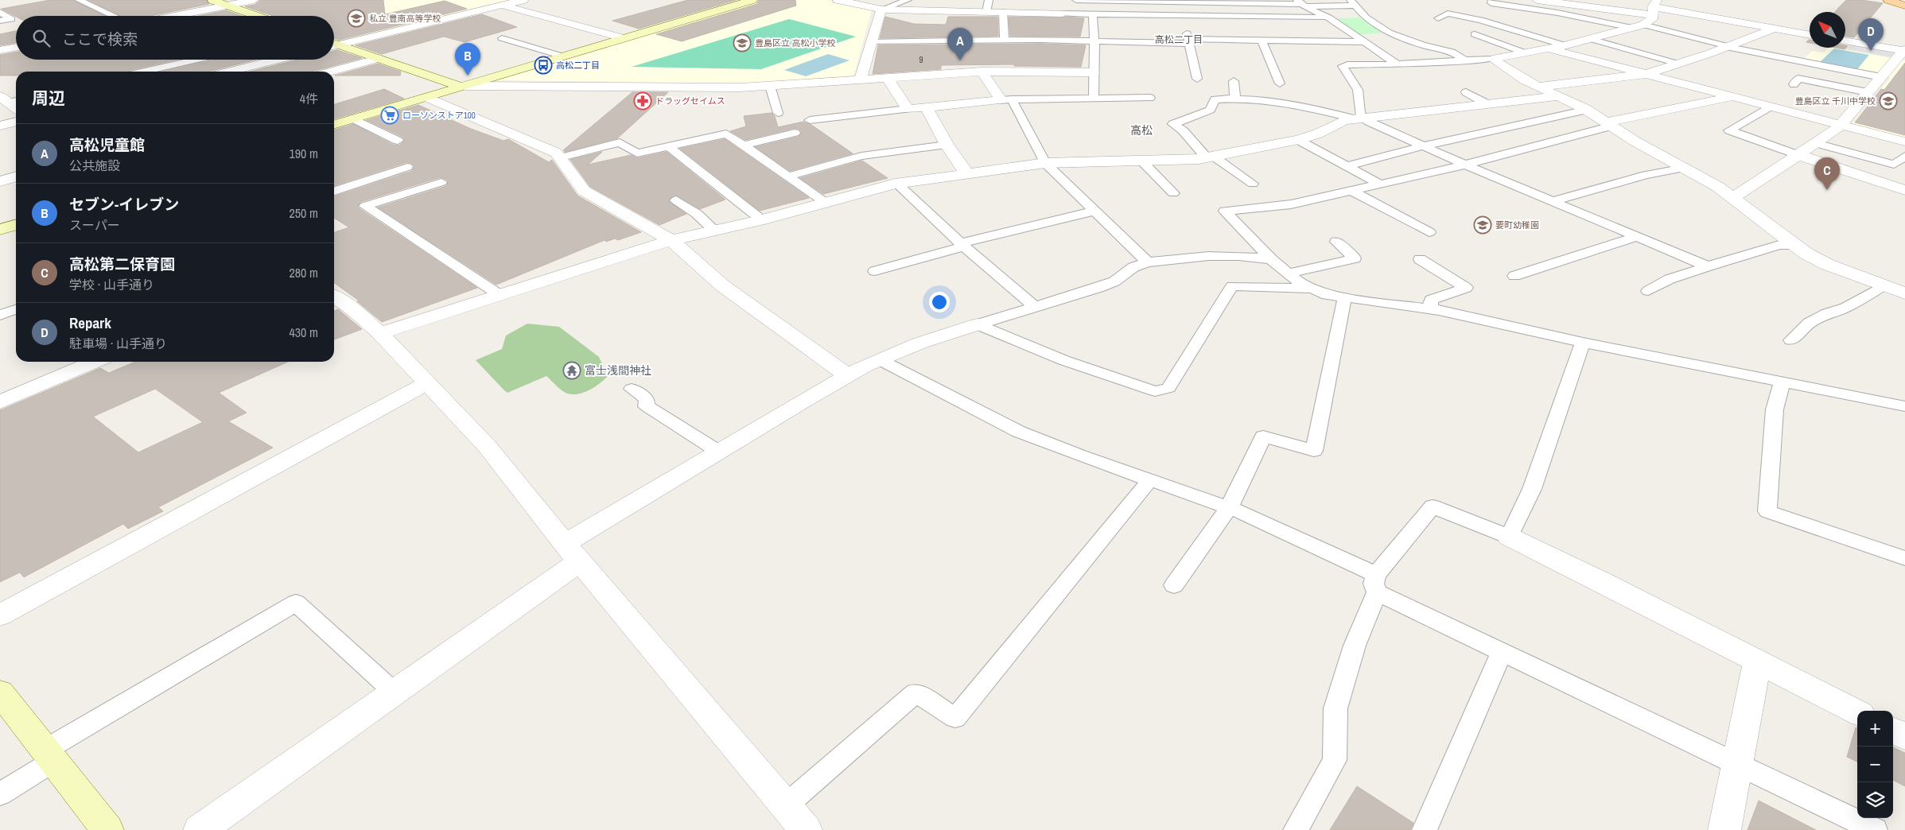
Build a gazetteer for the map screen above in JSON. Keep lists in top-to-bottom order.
{
  "districts": ["高松二丁目", "高松"],
  "places": {
    "school or university": [
      "私立 豊南高等学校",
      "豊島区立 高松小学校",
      "豊島区立 千川中学校",
      "要町幼稚園"
    ],
    "bus stop": ["高松二丁目"],
    "pharmacy": ["ドラッグセイムス"],
    "supermarket": ["ローソンストア100"],
    "temple": ["富士浅間神社"]
  },
  "house_numbers": ["9"],
  "north": "top left",
  "page": {
    "search": "ここで検索",
    "pins": [
      "D",
      "A",
      "B",
      "C"
    ],
    "heading": ["周辺", "4件"],
    "list": [
      {
        "mark": "A",
        "name": "高松児童館",
        "note": "公共施設",
        "value": "190 m"
      },
      {
        "mark": "B",
        "name": "セブン-イレブン",
        "note": "スーパー",
        "value": "250 m"
      },
      {
        "mark": "C",
        "name": "高松第二保育園",
        "note": "学校 · 山手通り",
        "value": "280 m"
      },
      {
        "mark": "D",
        "name": "Repark",
        "note": "駐車場 · 山手通り",
        "value": "430 m"
      }
    ],
    "map_buttons": ["+", "−"]
  }
}
